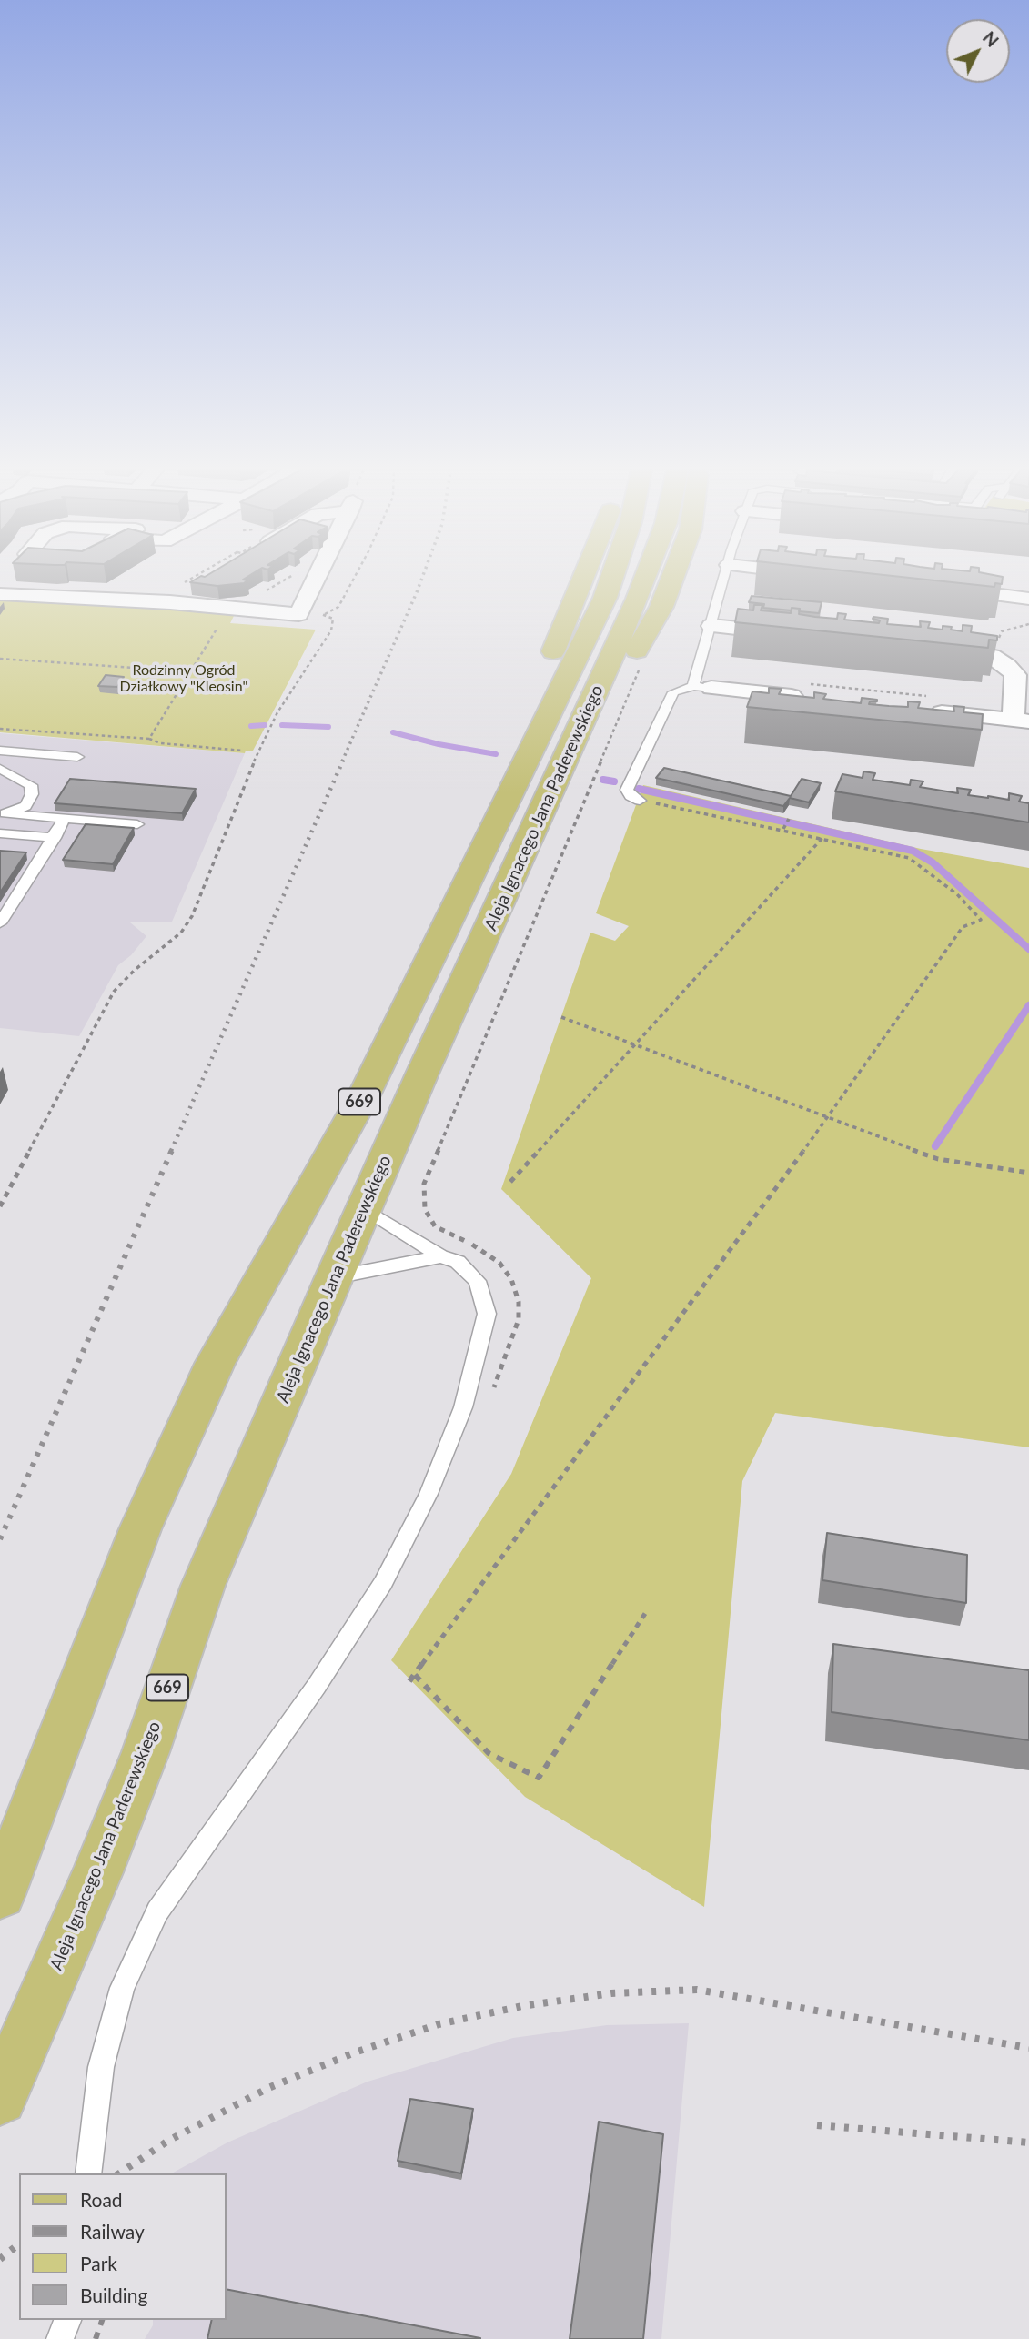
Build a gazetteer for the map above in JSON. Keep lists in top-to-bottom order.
{
  "streets": {
    "main road": ["Aleja Ignacego Jana Paderewskiego", "669"]
  },
  "parks": ["Rodzinny Ogród Działkowy \"Kleosin\""],
  "legend": [
    "Road",
    "Railway",
    "Park",
    "Building"
  ],
  "north": "top right"
}
